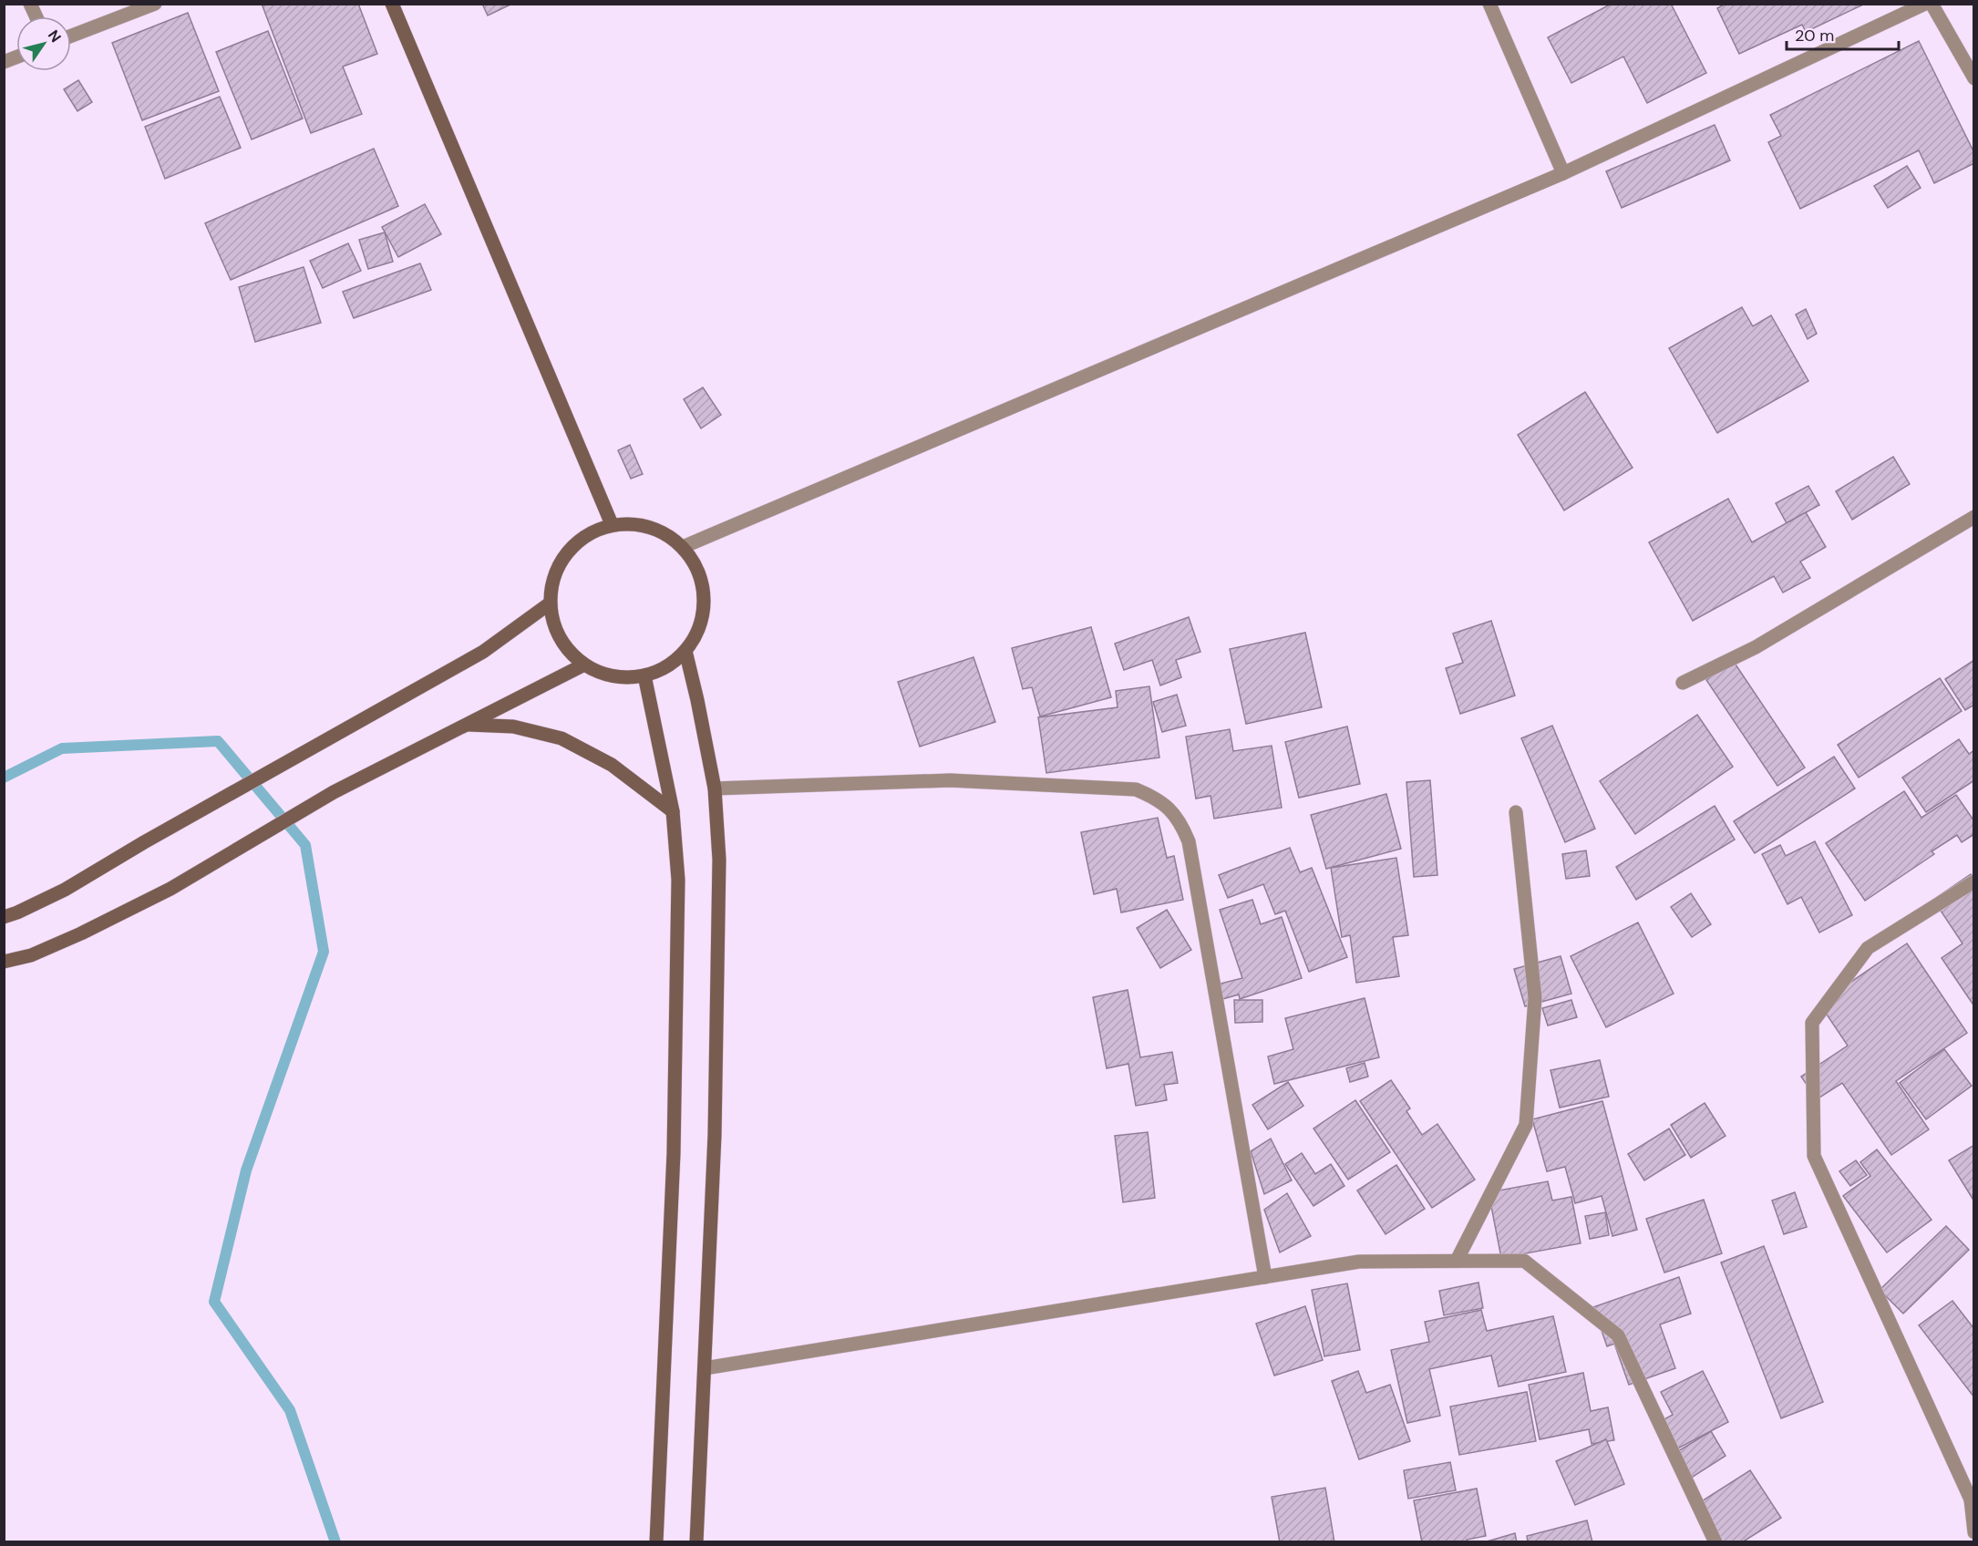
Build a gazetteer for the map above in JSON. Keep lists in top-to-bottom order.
{
  "scale_bar": "20 m",
  "north": "top right"
}
